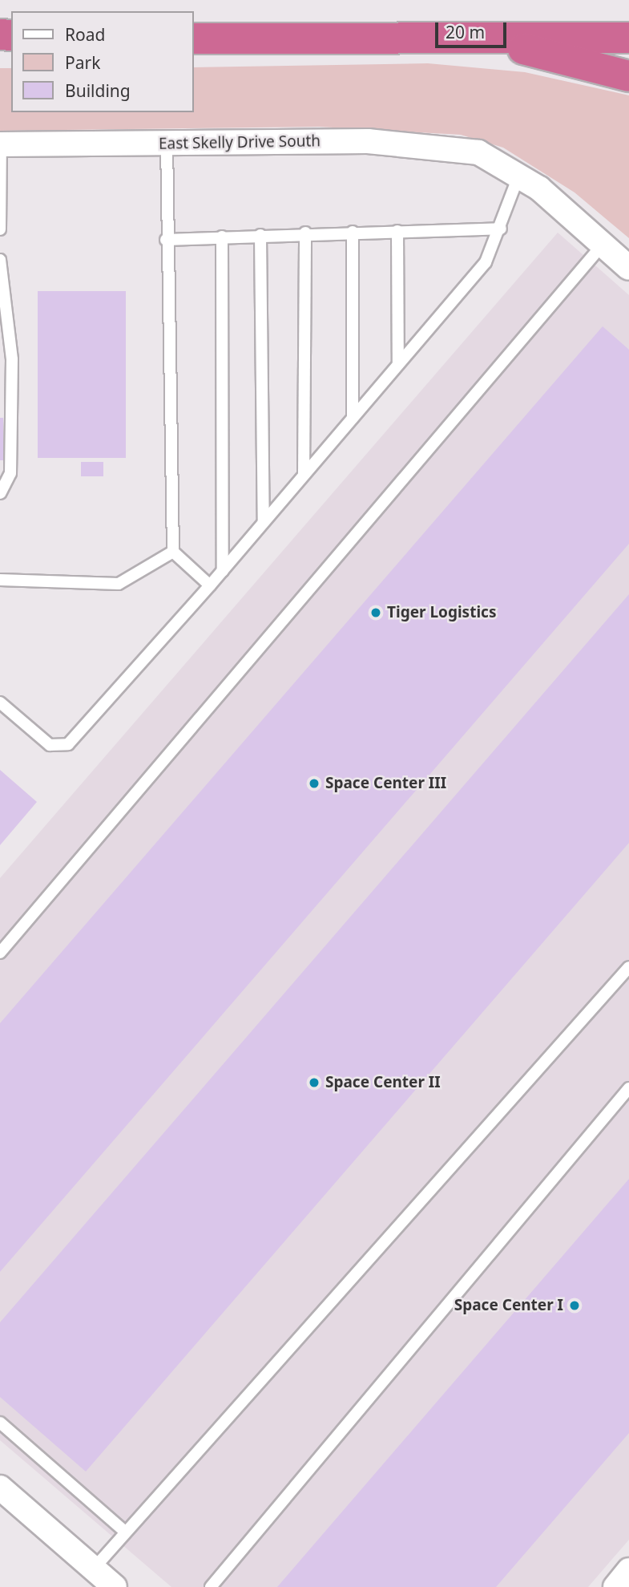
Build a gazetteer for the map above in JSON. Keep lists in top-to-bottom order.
{
  "streets": {
    "street": ["East Skelly Drive South"]
  },
  "places": [
    "Tiger Logistics",
    "Space Center III",
    "Space Center II",
    "Space Center I"
  ],
  "legend": ["Road", "Park", "Building"],
  "scale_bar": "20 m"
}
